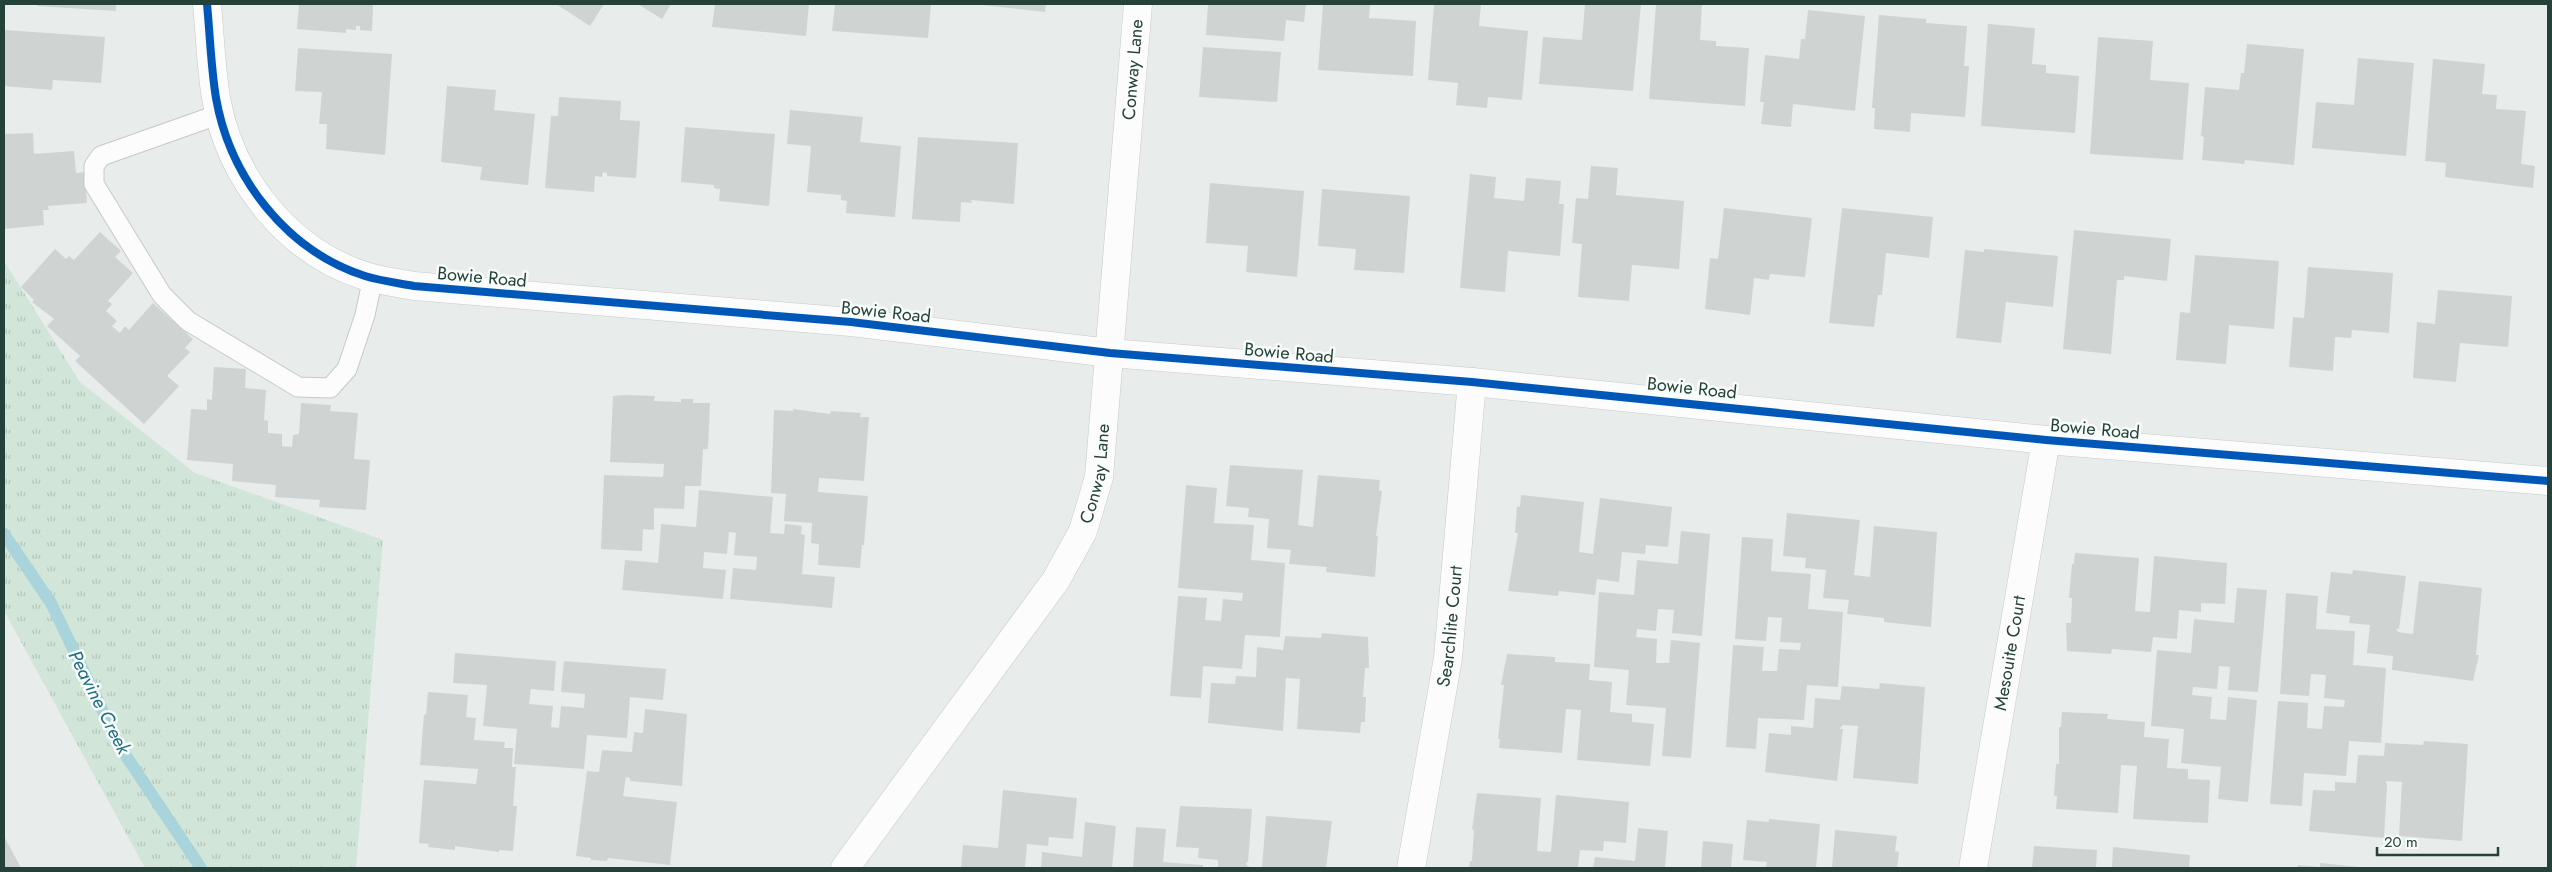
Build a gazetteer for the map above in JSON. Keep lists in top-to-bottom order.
{
  "streets": {
    "street": [
      "Conway Lane",
      "Bowie Road",
      "Searchlite Court",
      "Mesouite Court"
    ]
  },
  "crossings": [
    ["Conway Lane", "Bowie Road"],
    ["Bowie Road", "Searchlite Court"],
    ["Bowie Road", "Mesouite Court"]
  ],
  "water": ["Peavine Creek"],
  "scale_bar": "20 m"
}
